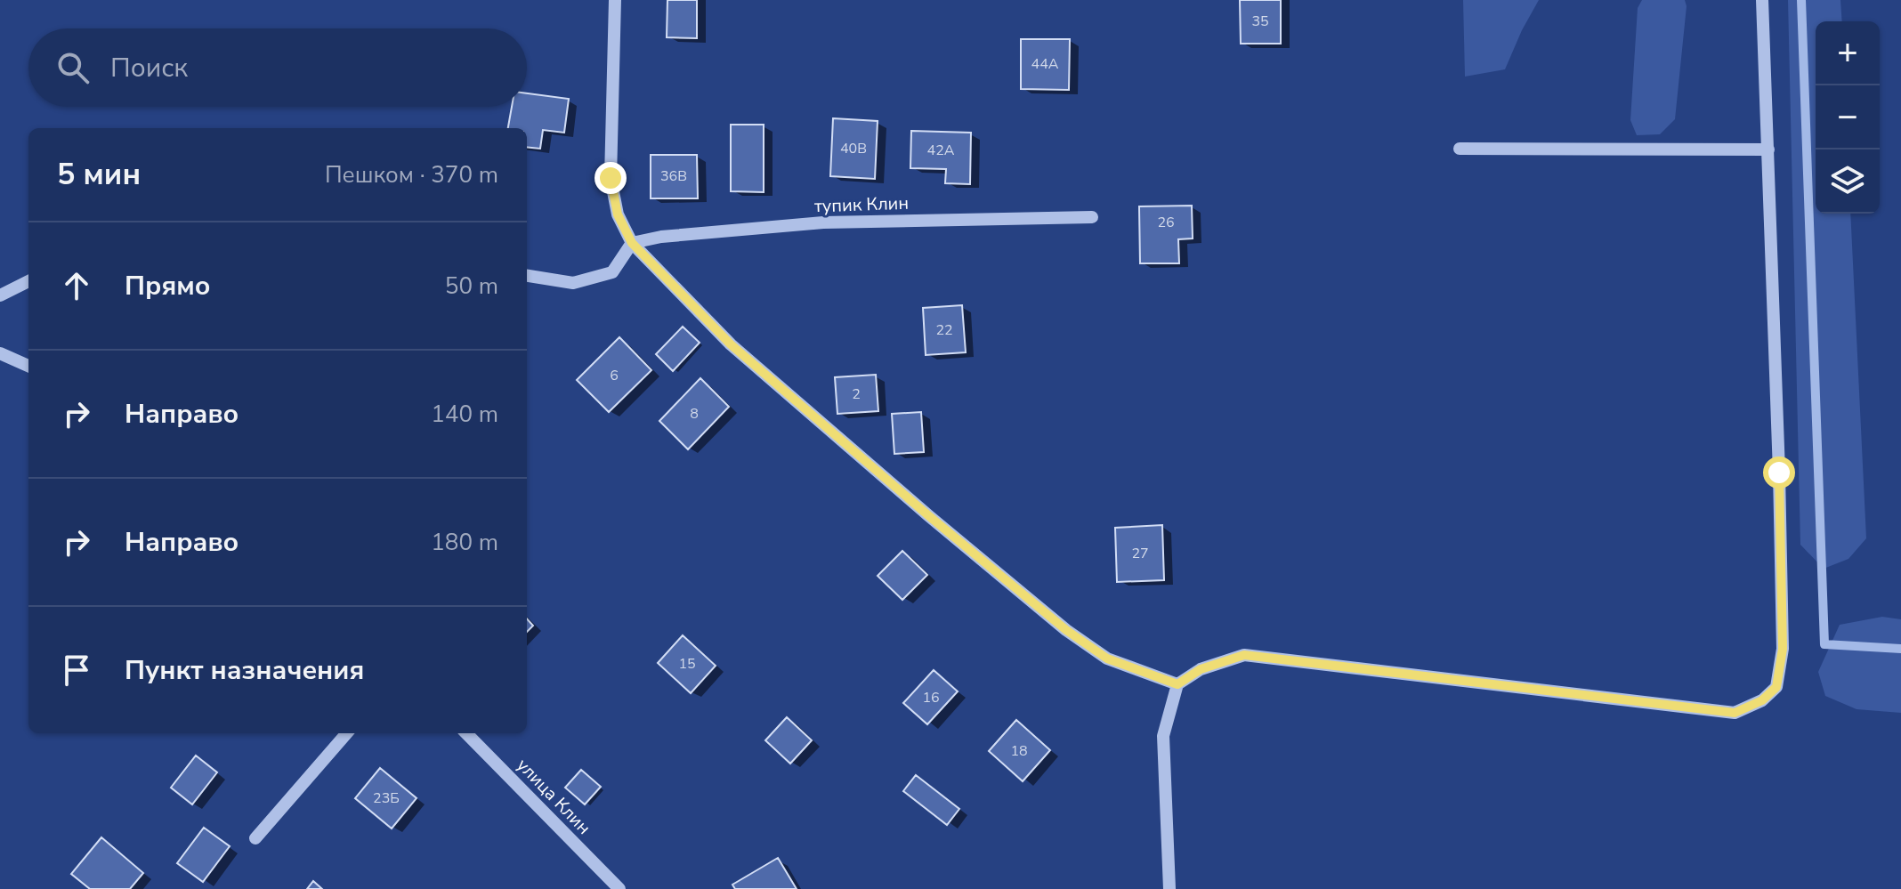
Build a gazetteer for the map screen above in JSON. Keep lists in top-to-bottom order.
{
  "streets": {
    "street": ["тупик Клин", "улица Клин"]
  },
  "house_numbers": [
    "35",
    "44А",
    "40В",
    "42А",
    "36В",
    "26",
    "22",
    "6",
    "2",
    "8",
    "27",
    "15",
    "16",
    "18",
    "23Б"
  ],
  "page": {
    "map_buttons": ["+", "−"],
    "search": "Поиск",
    "heading": ["5 мин", "Пешком · 370 m"],
    "list": [
      ["Прямо", "50 m"],
      ["Направо", "140 m"],
      ["Направо", "180 m"],
      "Пункт назначения"
    ]
  }
}
